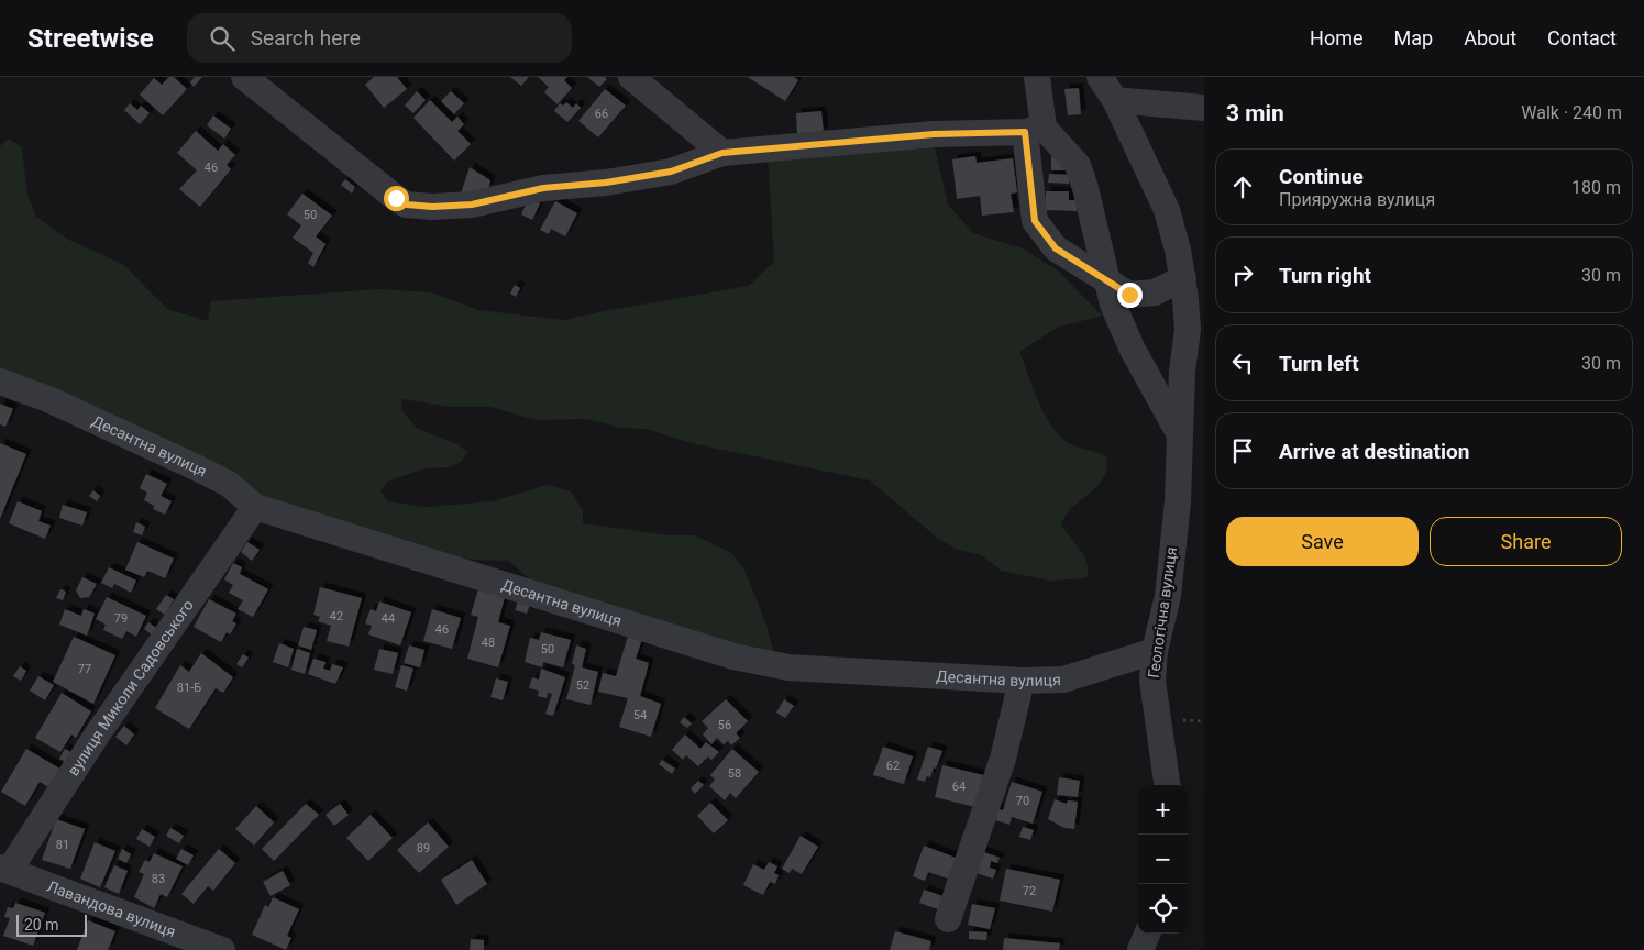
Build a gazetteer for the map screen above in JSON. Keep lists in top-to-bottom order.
{
  "streets": {
    "street": [
      "Десантна вулиця",
      "Геологічна вулиця",
      "вулиця Миколи Садовського",
      "Лавандова вулиця"
    ]
  },
  "crossings": [
    ["Десантна вулиця", "Геологічна вулиця"],
    ["Десантна вулиця", "вулиця Миколи Садовського"],
    ["вулиця Миколи Садовського", "Лавандова вулиця"]
  ],
  "house_numbers": [
    "66",
    "46",
    "50",
    "42",
    "79",
    "44",
    "46",
    "48",
    "50",
    "77",
    "52",
    "81-Б",
    "54",
    "56",
    "62",
    "58",
    "64",
    "70",
    "81",
    "89",
    "83",
    "72"
  ],
  "scale_bar": "20 m",
  "page": {
    "header": "Streetwise",
    "search": "Search here",
    "nav": [
      "Home",
      "Map",
      "About",
      "Contact"
    ],
    "heading": ["3 min", "Walk · 240 m"],
    "list": [
      ["Continue", "Прияружна вулиця", "180 m"],
      ["Turn right", "30 m"],
      ["Turn left", "30 m"],
      "Arrive at destination"
    ],
    "buttons": ["Save", "Share"],
    "map_buttons": ["+", "−"],
    "scale": "20 m"
  }
}
